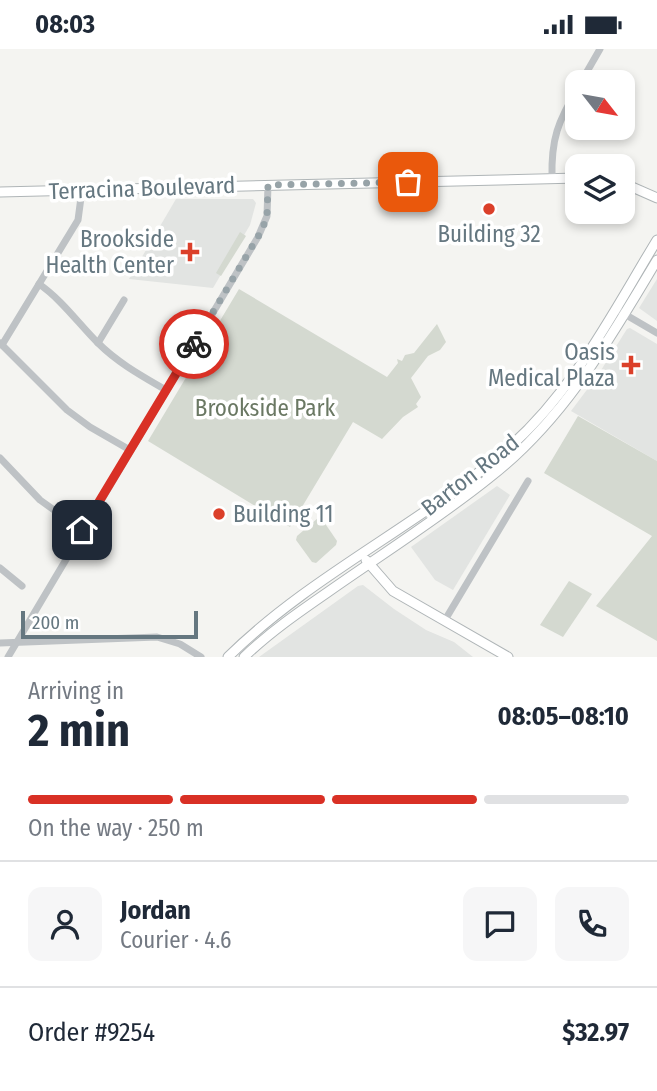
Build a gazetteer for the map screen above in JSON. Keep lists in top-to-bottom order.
{
  "streets": {
    "main road": ["Terracina Boulevard", "Barton Road"]
  },
  "parks": ["Brookside Park"],
  "places": {
    "other": ["Building 32", "Building 11"],
    "health": ["Brookside Health Center", "Oasis Medical Plaza"]
  },
  "scale_bar": "200 m",
  "north": "bottom right",
  "page": {
    "status": "08:03",
    "scale": "200 m",
    "heading": ["2 min", "Arriving in", "08:05–08:10"],
    "panel": [
      "Jordan",
      "Courier · 4.6",
      "Order #9254",
      "$32.97"
    ],
    "bar": "On the way · 250 m"
  }
}
